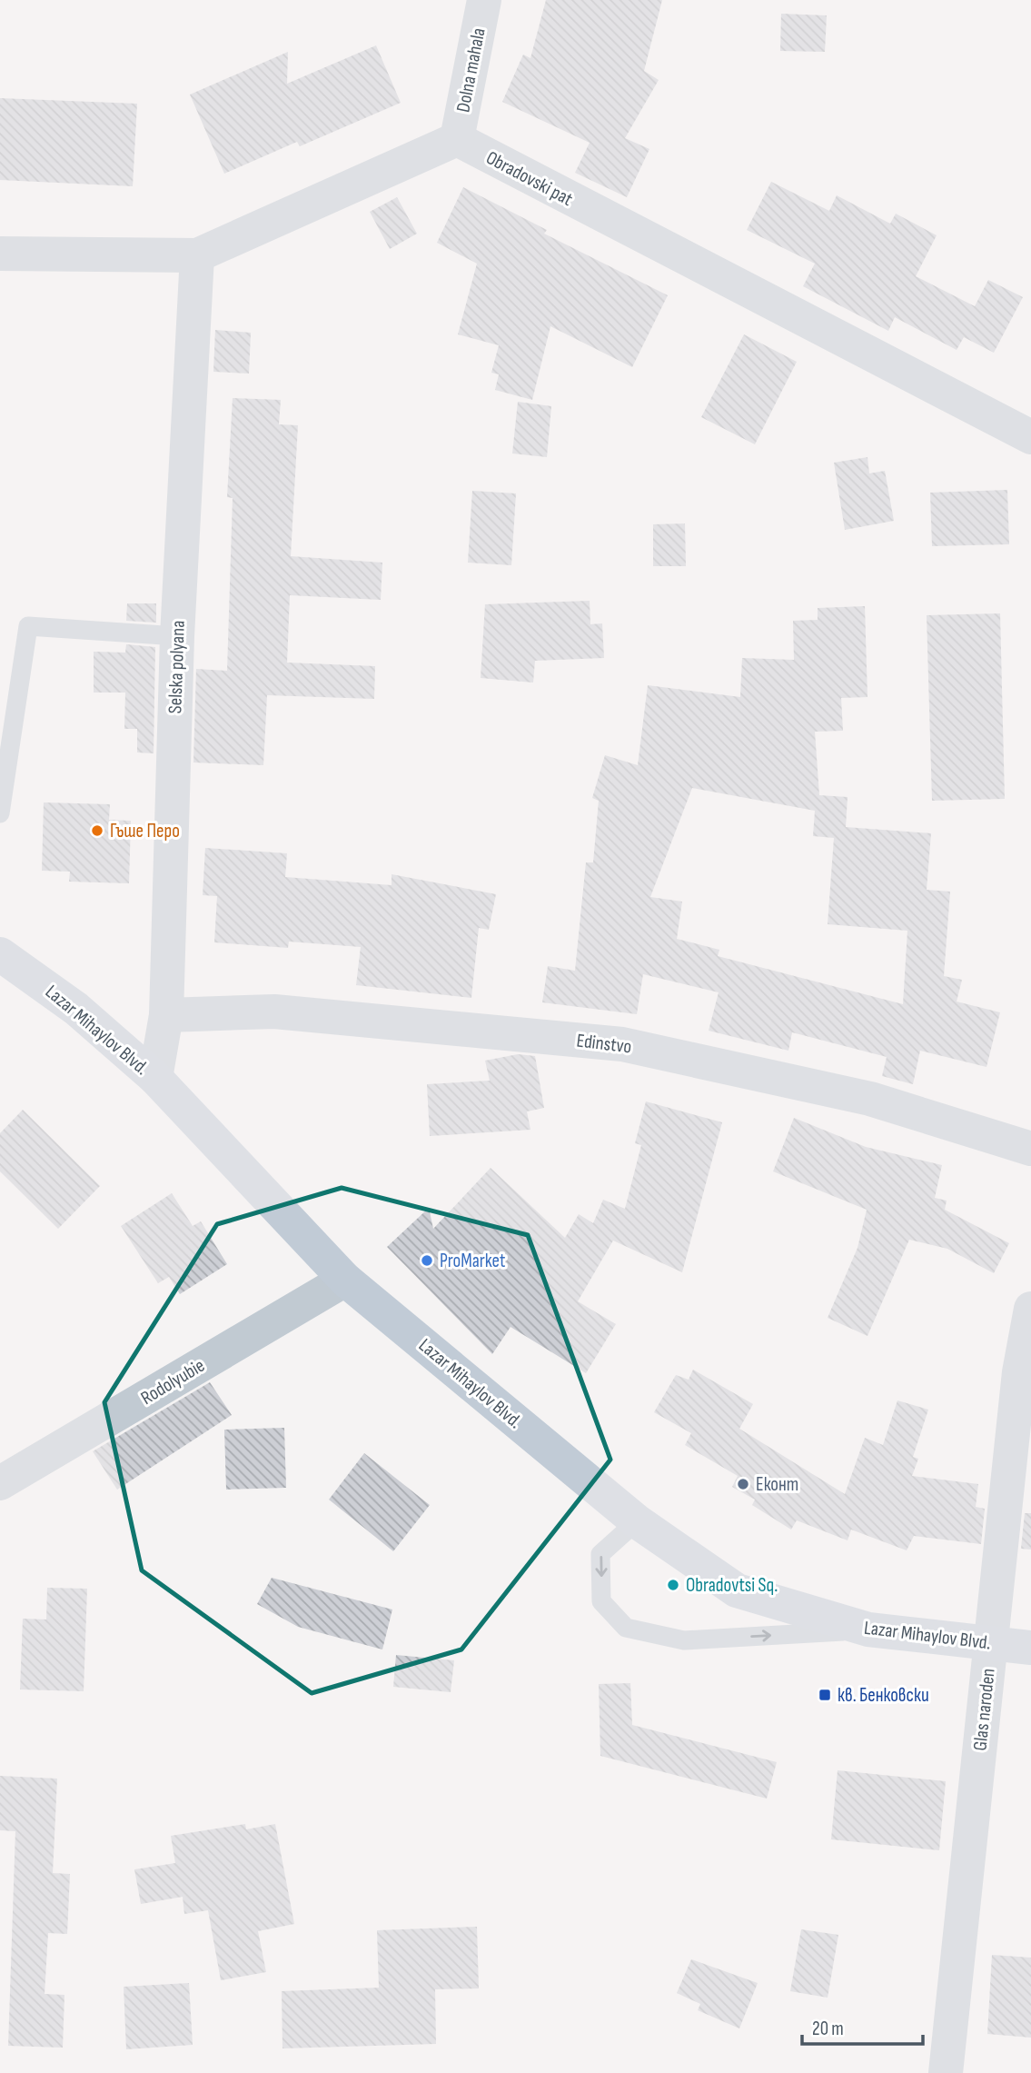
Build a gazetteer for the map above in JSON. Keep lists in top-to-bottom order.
{
  "streets": {
    "street": [
      "Dolna mahala",
      "Obradovski pat",
      "Selska polyana",
      "Lazar Mihaylov Blvd.",
      "Edinstvo",
      "Rodolyubie",
      "Glas naroden"
    ]
  },
  "crossings": [
    ["Dolna mahala", "Obradovski pat"],
    ["Selska polyana", "Lazar Mihaylov Blvd."],
    ["Selska polyana", "Edinstvo"],
    ["Lazar Mihaylov Blvd.", "Rodolyubie"],
    ["Lazar Mihaylov Blvd.", "Glas naroden"]
  ],
  "places": {
    "other": [
      "Гъше Перо",
      "ProMarket",
      "Еконт",
      "Obradovtsi Sq."
    ],
    "transit": ["кв. Бенковски"]
  },
  "scale_bar": "20 m"
}
